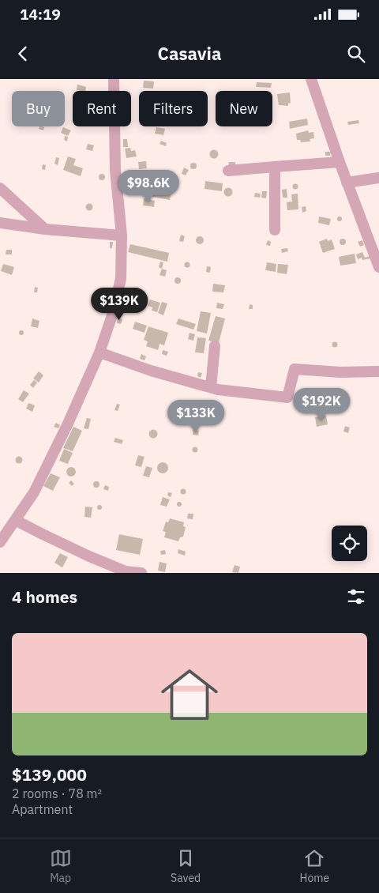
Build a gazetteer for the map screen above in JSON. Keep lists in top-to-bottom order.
{
  "page": {
    "status": "14:19",
    "header": "Casavia",
    "chip": [
      "Buy",
      "Rent",
      "Filters",
      "New"
    ],
    "price": [
      "$98.6K",
      "$139K",
      "$192K",
      "$133K"
    ],
    "heading": "4 homes",
    "list": [
      {
        "name": "$139,000",
        "note": "2 rooms · 78 m² · Apartment"
      }
    ],
    "tabs": ["Map", "Saved", "Home"]
  }
}
